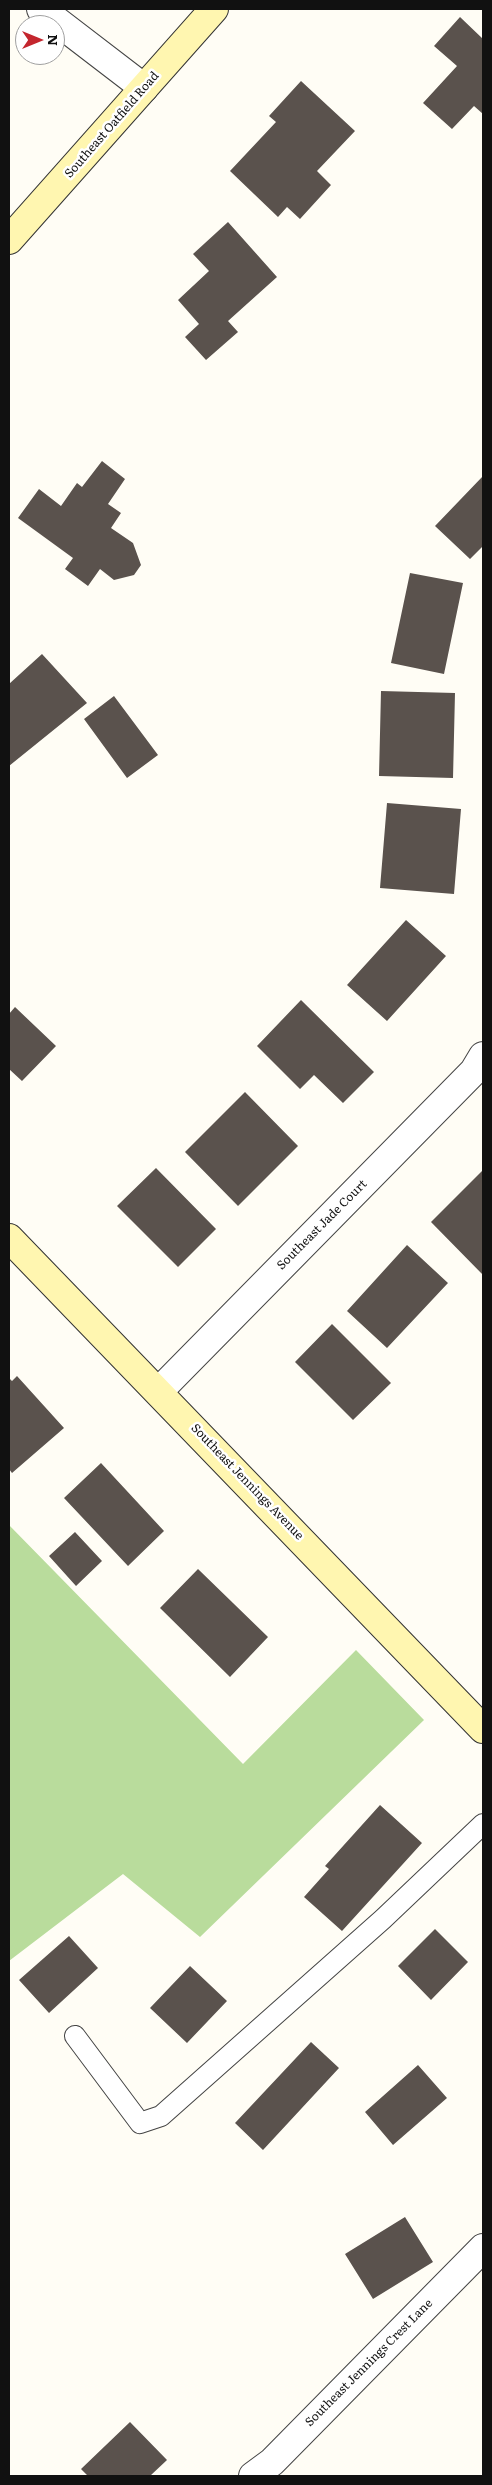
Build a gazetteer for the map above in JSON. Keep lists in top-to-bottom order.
{
  "streets": {
    "main road": ["Southeast Oatfield Road", "Southeast Jennings Avenue"],
    "street": ["Southeast Jade Court", "Southeast Jennings Crest Lane"]
  },
  "crossings": [
    ["Southeast Jade Court", "Southeast Jennings Avenue"]
  ],
  "north": "right"
}
